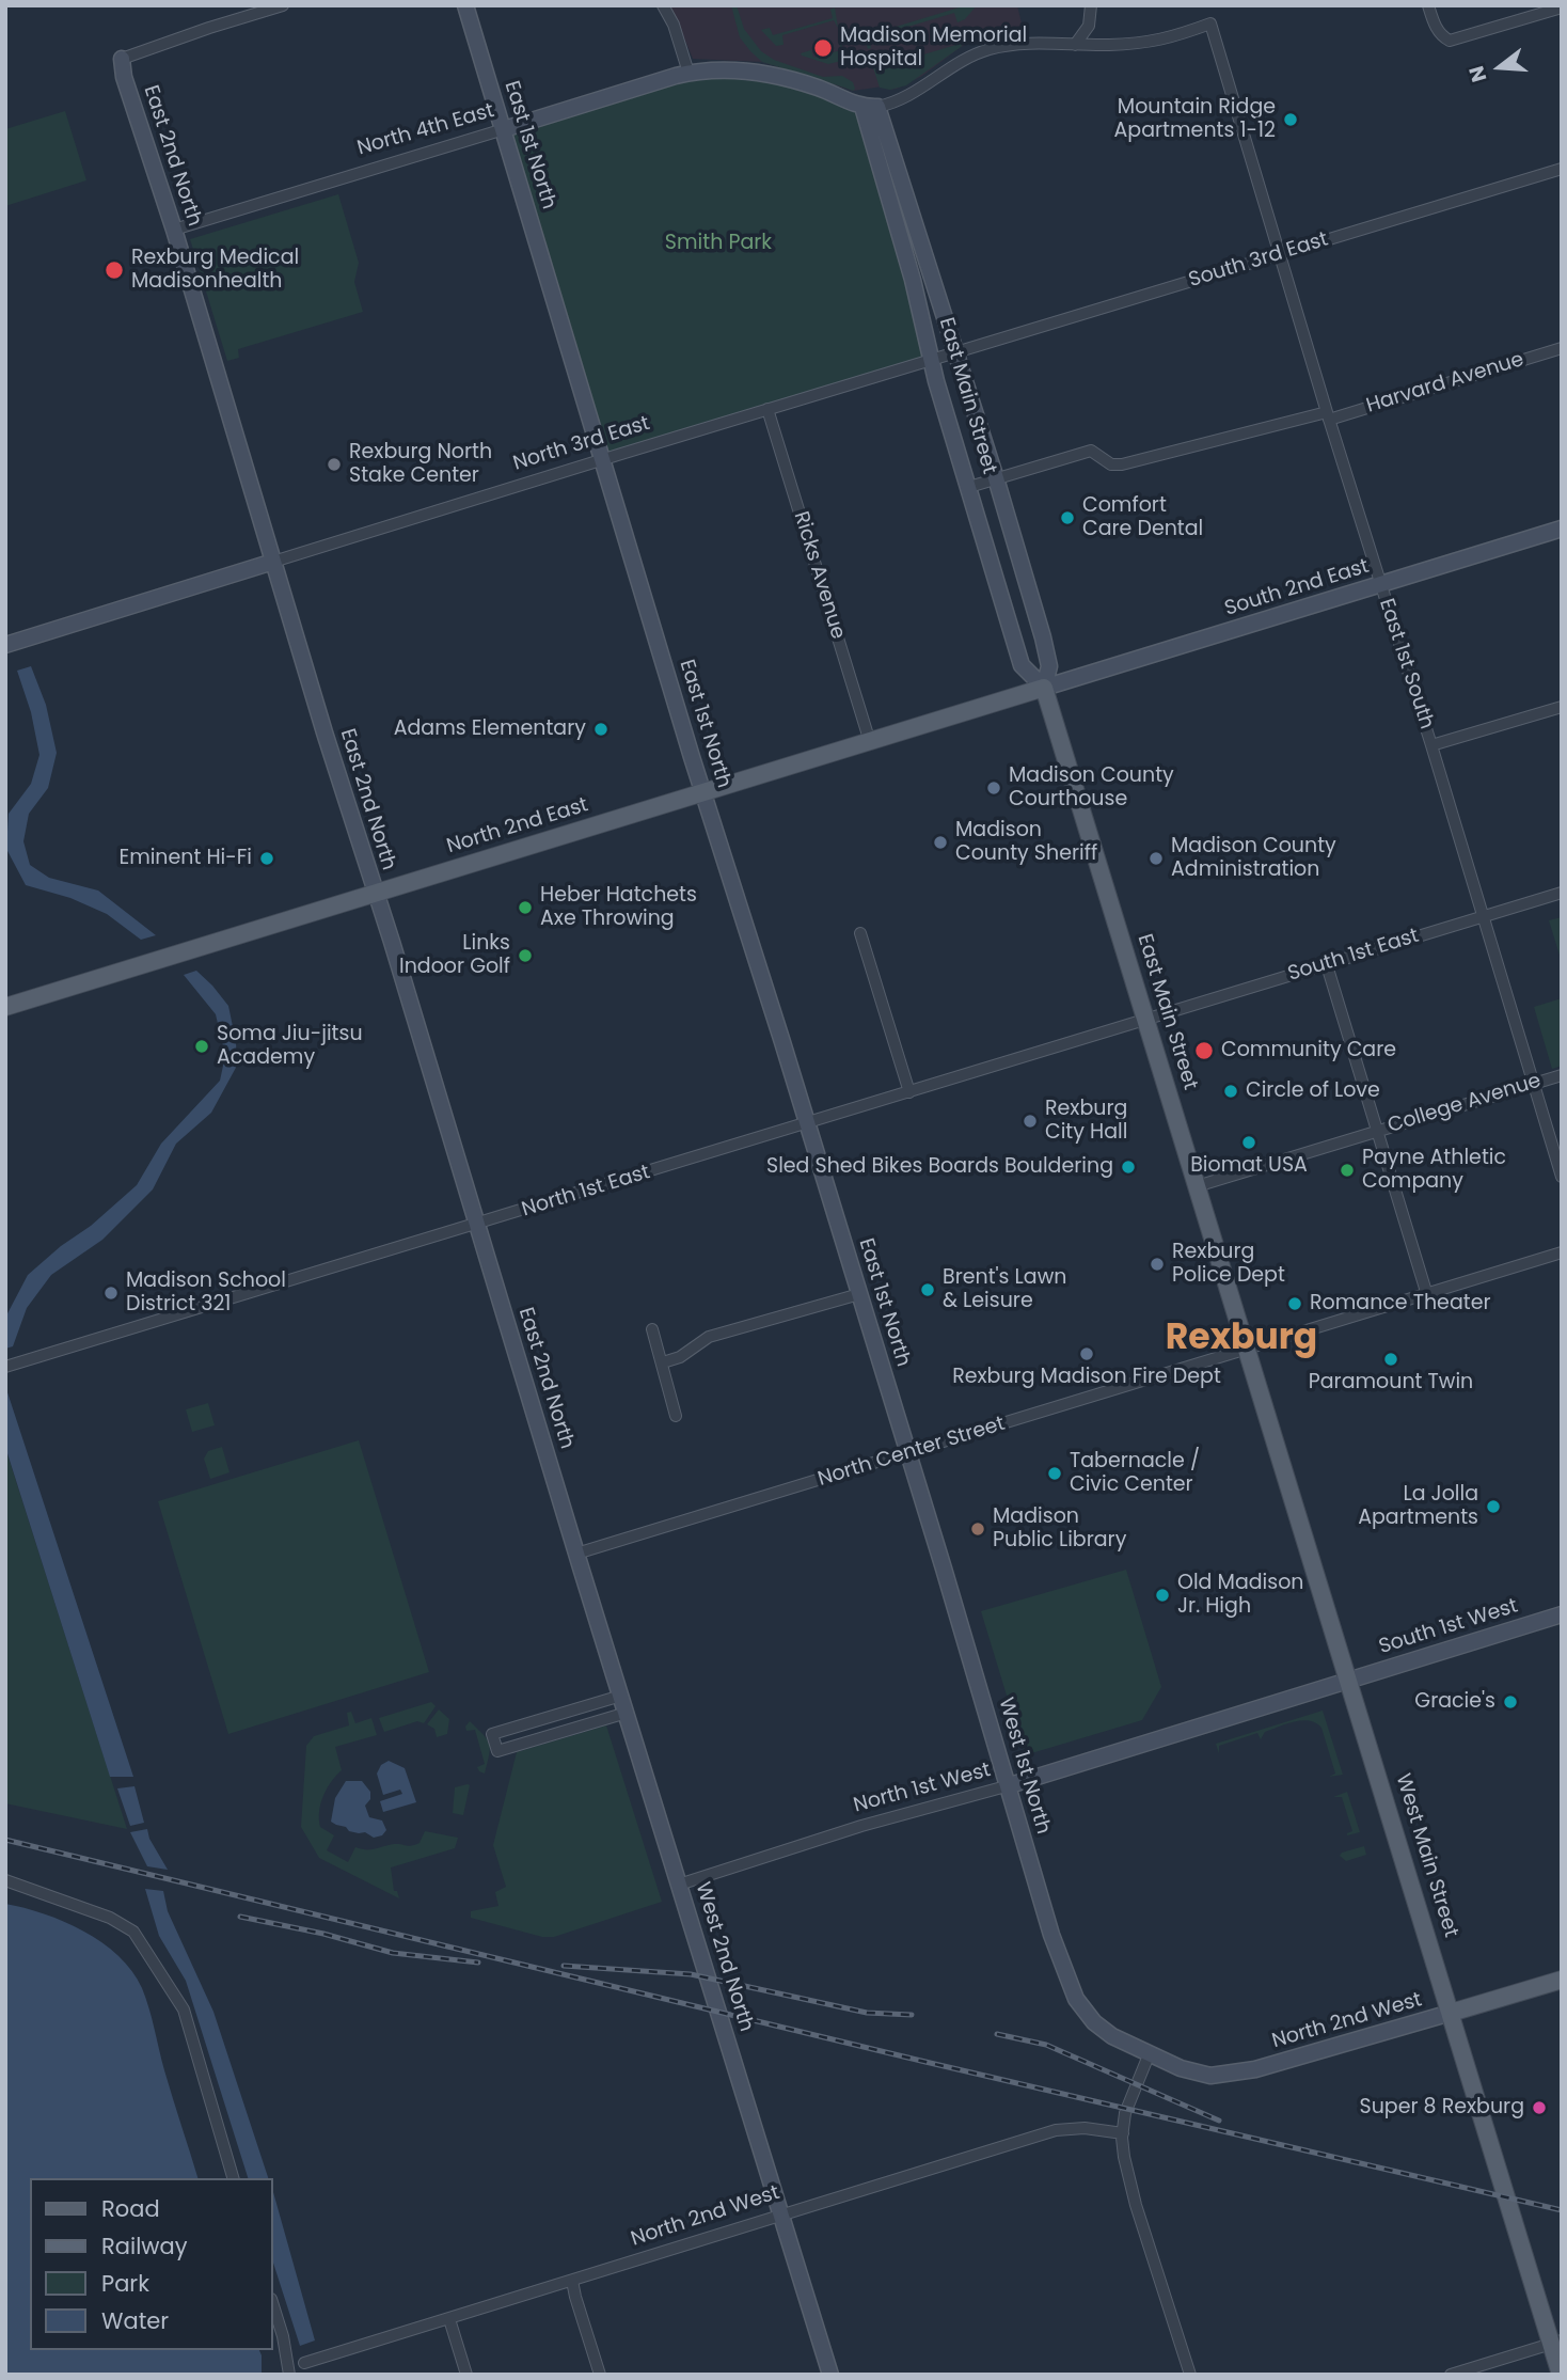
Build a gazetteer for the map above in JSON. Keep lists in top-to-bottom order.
{
  "streets": {
    "main road": ["East Main Street", "North 2nd East", "West Main Street"],
    "street": [
      "North 4th East",
      "East 1st North",
      "East 2nd North",
      "South 3rd East",
      "Harvard Avenue",
      "North 3rd East",
      "Ricks Avenue",
      "South 2nd East",
      "East 1st South",
      "South 1st East",
      "College Avenue",
      "North 1st East",
      "North Center Street",
      "South 1st West",
      "West 1st North",
      "North 1st West",
      "West 2nd North",
      "North 2nd West"
    ]
  },
  "crossings": [
    ["North 4th East", "East 1st North"],
    ["North 4th East", "East 2nd North"],
    ["North 4th East", "East Main Street"],
    ["East 1st North", "North 3rd East"],
    ["East 1st North", "North 2nd East"],
    ["East 1st North", "North 1st East"],
    ["East 1st North", "North Center Street"],
    ["East 1st North", "West 1st North"],
    ["East 2nd North", "North 3rd East"],
    ["East 2nd North", "North 2nd East"],
    ["East 2nd North", "North 1st East"],
    ["East 2nd North", "North Center Street"],
    ["East 2nd North", "West 2nd North"],
    ["South 3rd East", "East Main Street"],
    ["South 3rd East", "North 3rd East"],
    ["South 3rd East", "East 1st South"],
    ["Harvard Avenue", "East Main Street"],
    ["Harvard Avenue", "East 1st South"],
    ["East Main Street", "North 3rd East"],
    ["East Main Street", "South 2nd East"],
    ["East Main Street", "North 2nd East"],
    ["East Main Street", "South 1st East"],
    ["East Main Street", "College Avenue"],
    ["East Main Street", "North 1st East"],
    ["East Main Street", "North Center Street"],
    ["East Main Street", "West Main Street"],
    ["North 3rd East", "Ricks Avenue"],
    ["Ricks Avenue", "North 2nd East"],
    ["South 2nd East", "East 1st South"],
    ["South 2nd East", "North 2nd East"],
    ["East 1st South", "South 1st East"],
    ["East 1st South", "College Avenue"],
    ["South 1st East", "North 1st East"],
    ["North Center Street", "West 1st North"],
    ["North Center Street", "West Main Street"],
    ["North Center Street", "West 2nd North"],
    ["South 1st West", "North 1st West"],
    ["South 1st West", "West Main Street"],
    ["West 1st North", "North 1st West"],
    ["West 1st North", "North 2nd West"],
    ["North 1st West", "West Main Street"],
    ["North 1st West", "West 2nd North"],
    ["West Main Street", "North 2nd West"],
    ["West 2nd North", "North 2nd West"]
  ],
  "districts": ["Rexburg"],
  "parks": ["Smith Park"],
  "places": [
    "Madison Memorial Hospital",
    "Mountain Ridge Apartments 1-12",
    "Rexburg Medical Madisonhealth",
    "Rexburg North Stake Center",
    "Comfort Care Dental",
    "Adams Elementary",
    "Madison County Courthouse",
    "Madison County Sheriff",
    "Eminent Hi-Fi",
    "Madison County Administration",
    "Heber Hatchets Axe Throwing",
    "Links Indoor Golf",
    "Soma Jiu-jitsu Academy",
    "Community Care",
    "Circle of Love",
    "Rexburg City Hall",
    "Biomat USA",
    "Sled Shed Bikes Boards Bouldering",
    "Payne Athletic Company",
    "Rexburg Police Dept",
    "Brent's Lawn & Leisure",
    "Madison School District 321",
    "Romance Theater",
    "Rexburg Madison Fire Dept",
    "Paramount Twin",
    "Tabernacle / Civic Center",
    "La Jolla Apartments",
    "Madison Public Library",
    "Old Madison Jr. High",
    "Gracie's",
    "Super 8 Rexburg"
  ],
  "legend": [
    "Road",
    "Railway",
    "Park",
    "Water"
  ],
  "north": "left"
}
